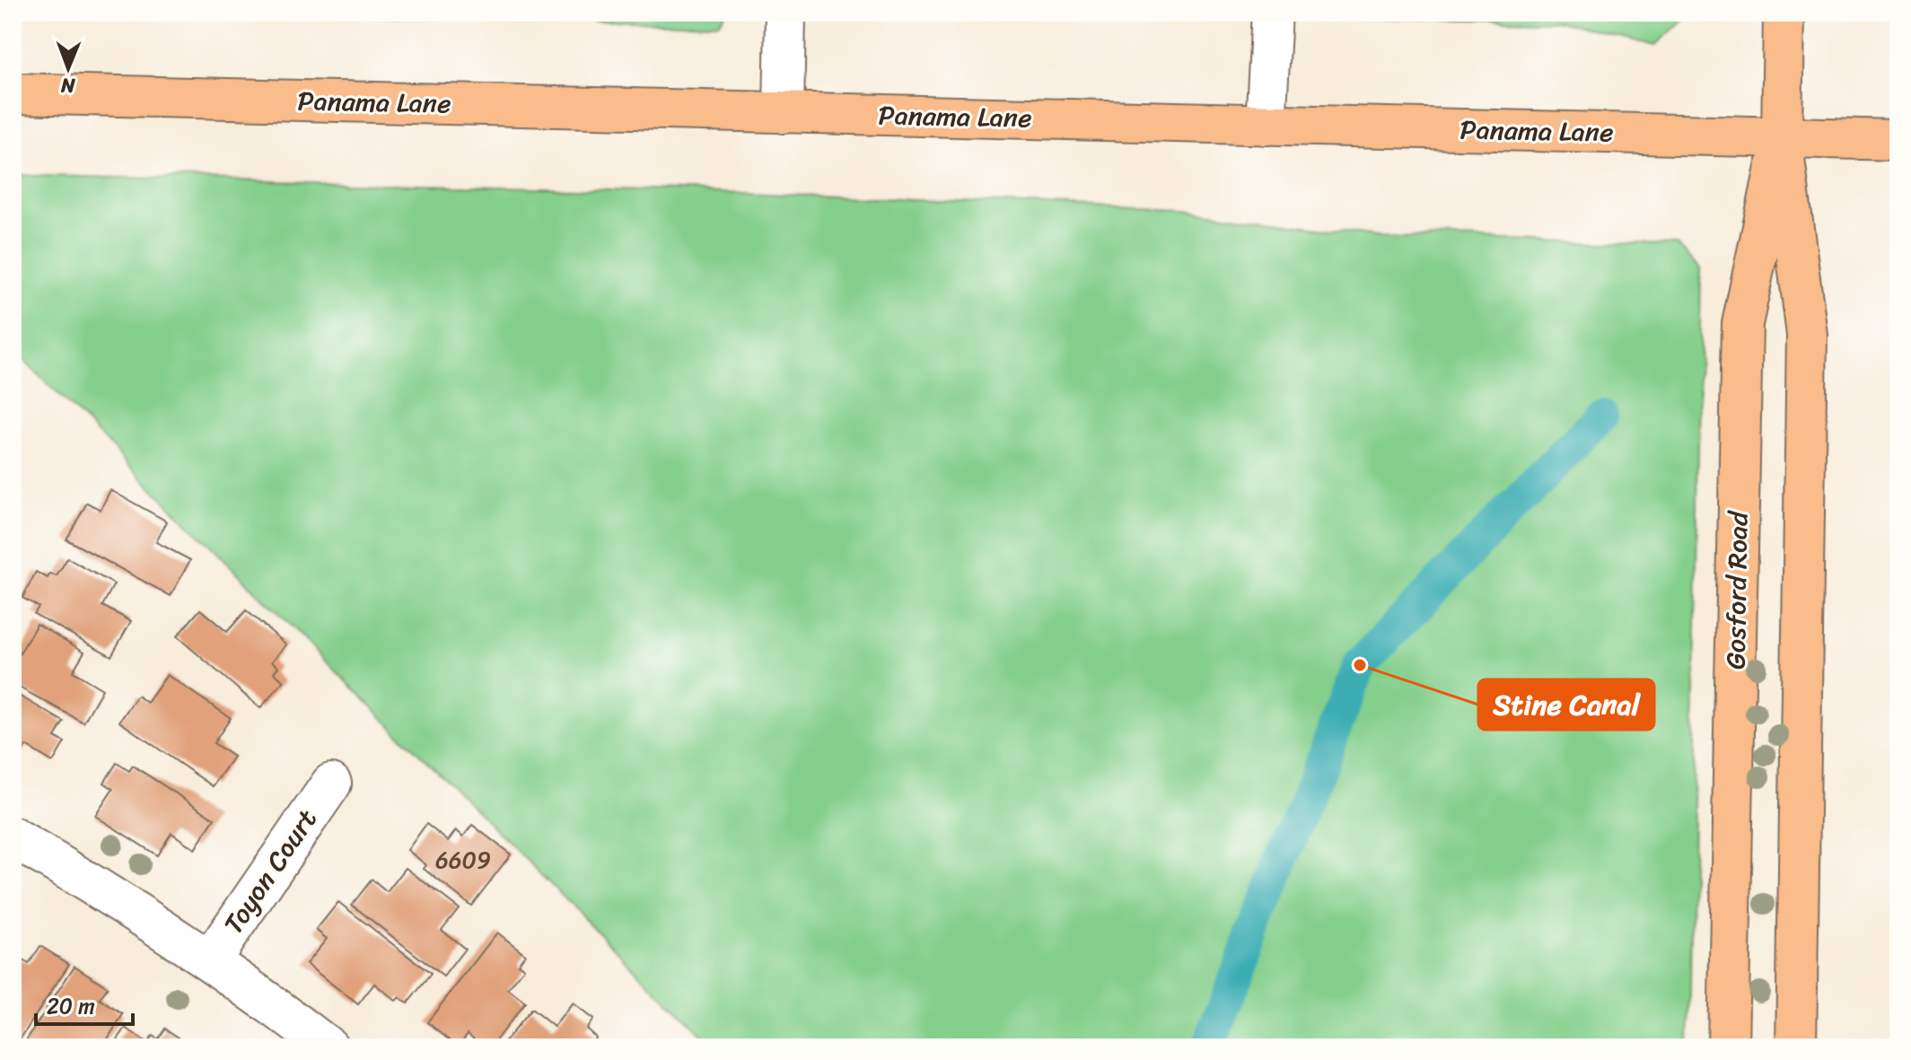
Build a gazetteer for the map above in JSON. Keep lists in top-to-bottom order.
{
  "streets": {
    "main road": ["Panama Lane", "Gosford Road"],
    "street": ["Toyon Court"]
  },
  "crossings": [
    ["Panama Lane", "Gosford Road"]
  ],
  "places": ["Stine Canal"],
  "house_numbers": ["6609"],
  "scale_bar": "20 m",
  "north": "bottom"
}
